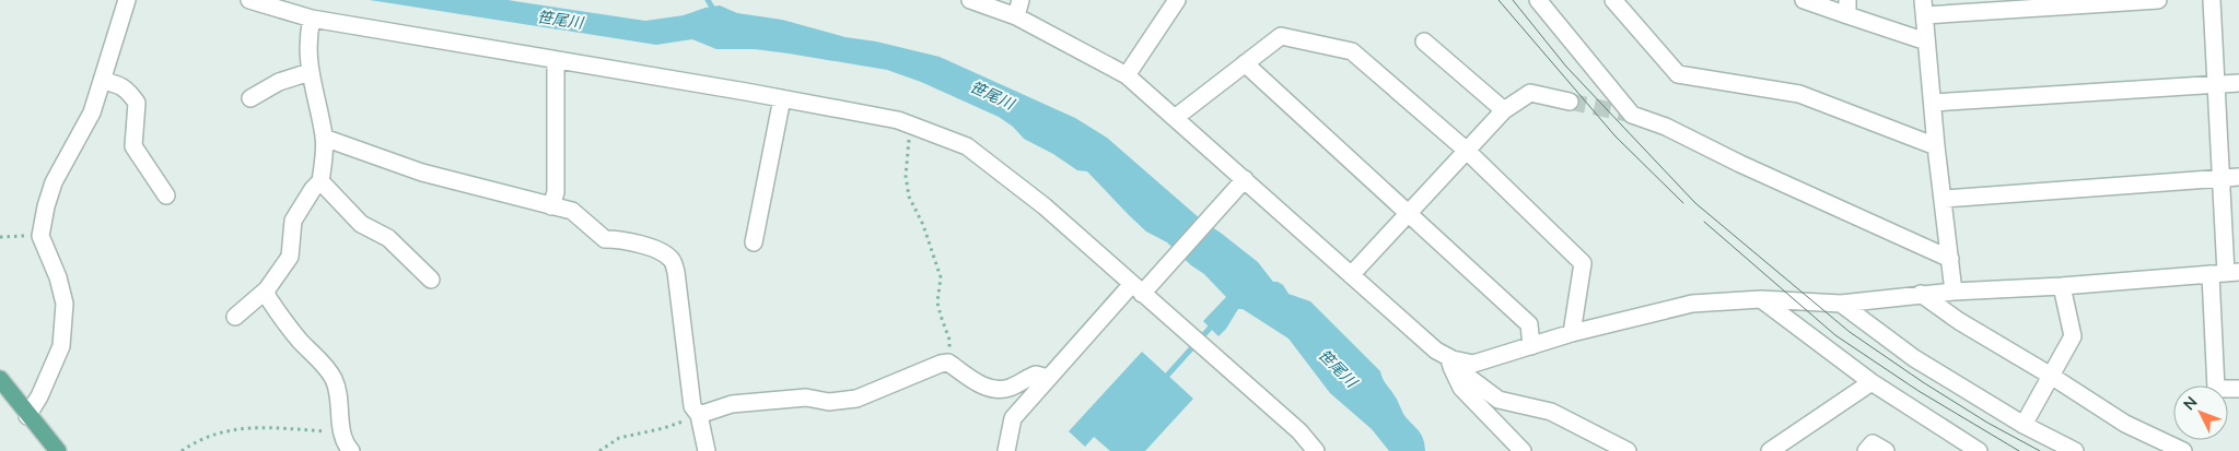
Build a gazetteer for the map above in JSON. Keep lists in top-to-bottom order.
{
  "water": ["笹尾川"],
  "north": "top left"
}
